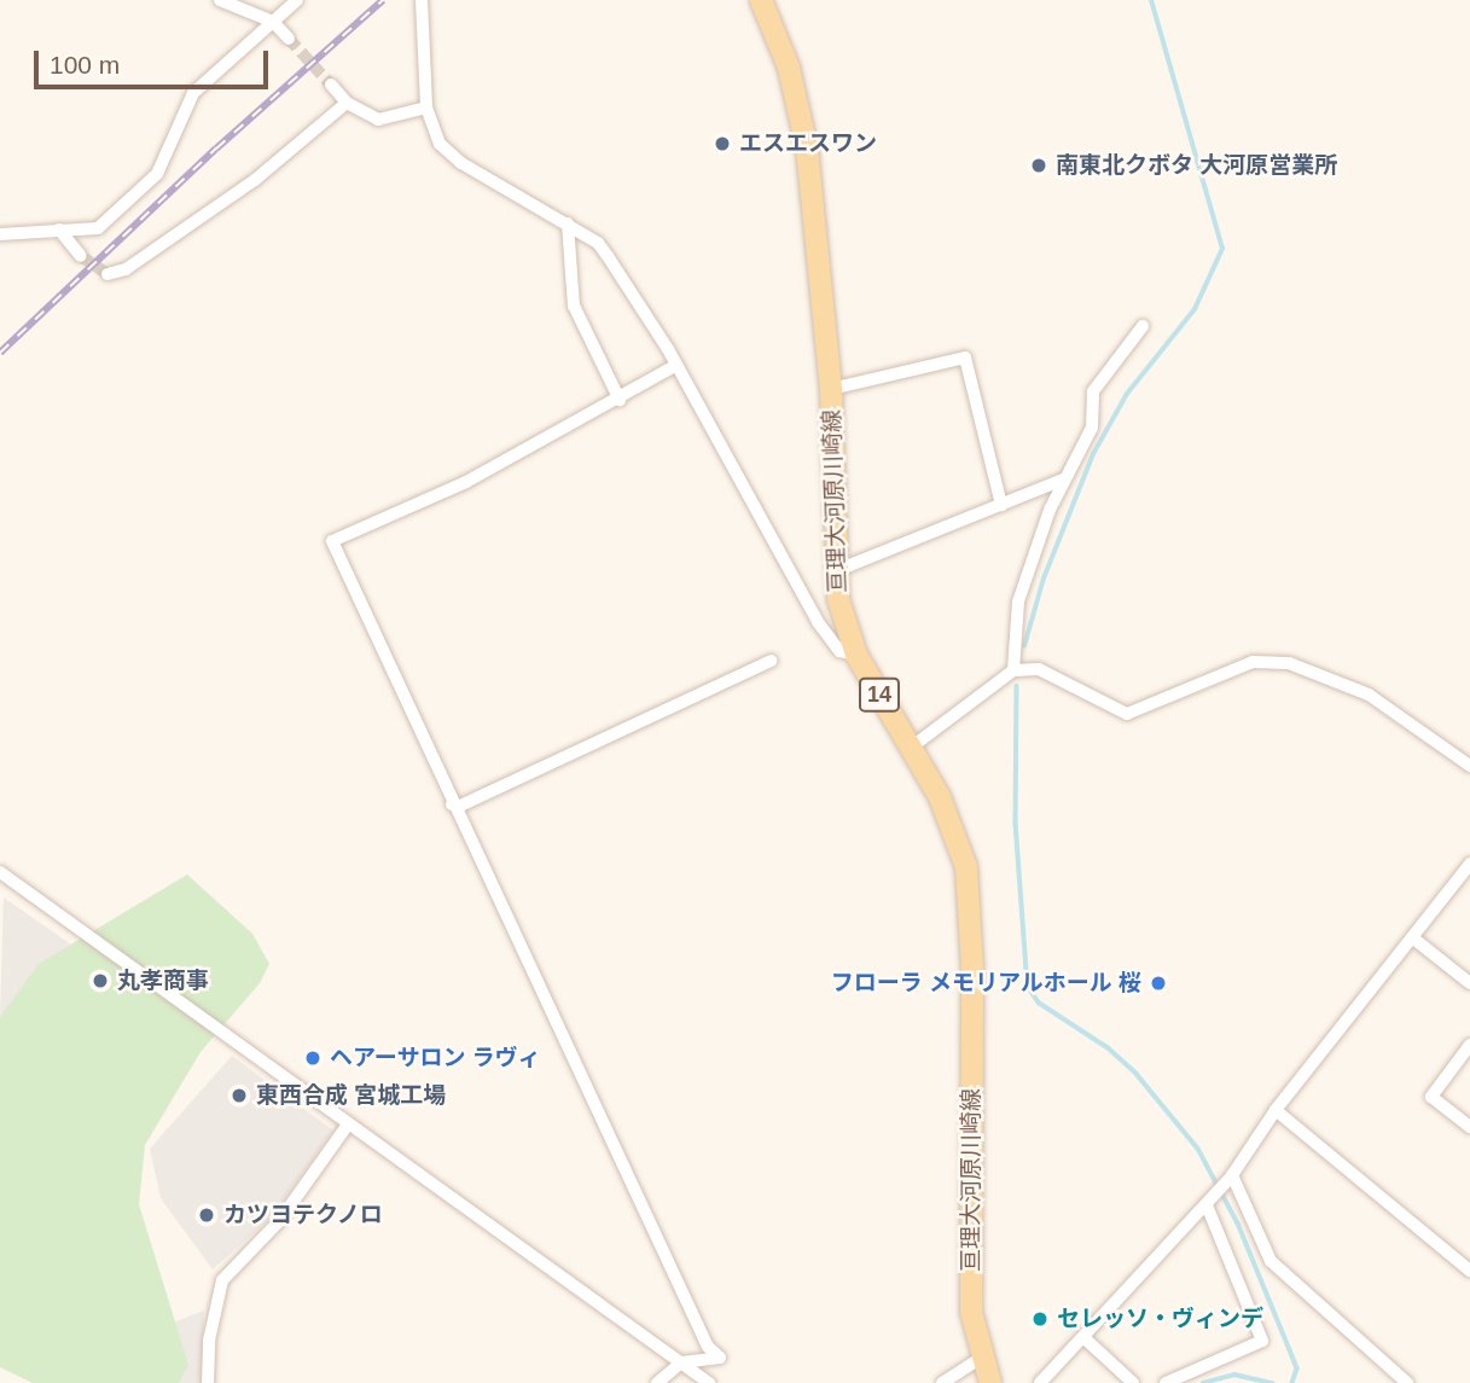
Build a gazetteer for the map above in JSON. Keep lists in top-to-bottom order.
{
  "streets": {
    "main road": ["亘理大河原川崎線", "14"]
  },
  "places": [
    "エスエスワン",
    "南東北クボタ 大河原営業所",
    "丸孝商事",
    "フローラ メモリアルホール 桜",
    "ヘアーサロン ラヴィ",
    "東西合成 宮城工場",
    "カツヨテクノロ",
    "セレッソ・ヴィンデ"
  ],
  "scale_bar": "100 m"
}
